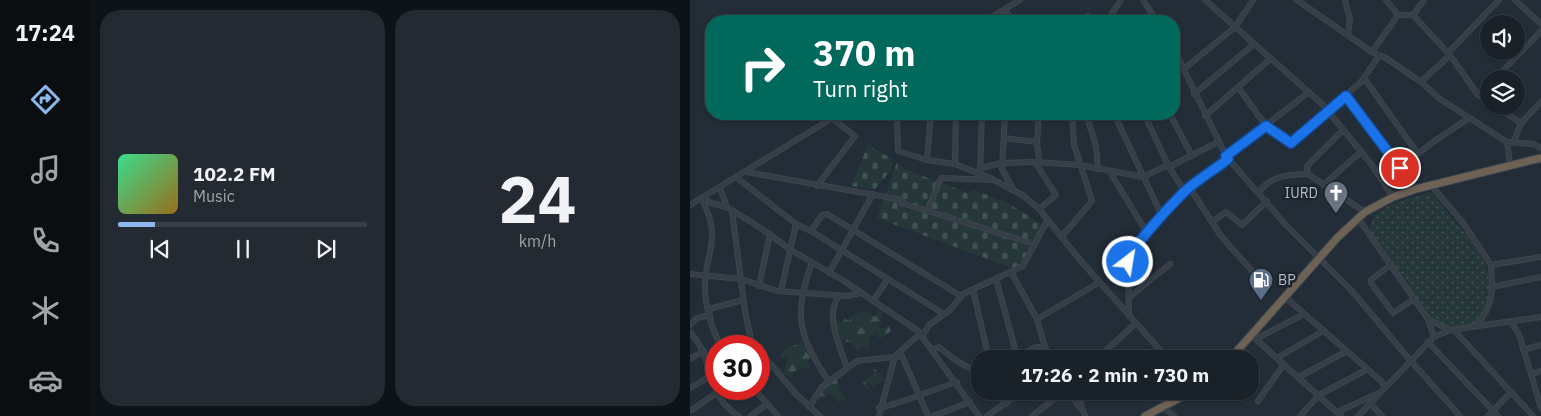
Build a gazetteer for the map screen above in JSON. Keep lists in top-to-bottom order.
{
  "places": {
    "church": ["IURD"],
    "fuel station": ["BP"]
  },
  "page": {
    "tabs": "17:24",
    "tile": ["24", "km/h"],
    "turn": ["370 m", "Turn right"],
    "song": ["102.2 FM", "Music"],
    "limit": "30",
    "trip": "17:26 · 2 min · 730 m"
  }
}
